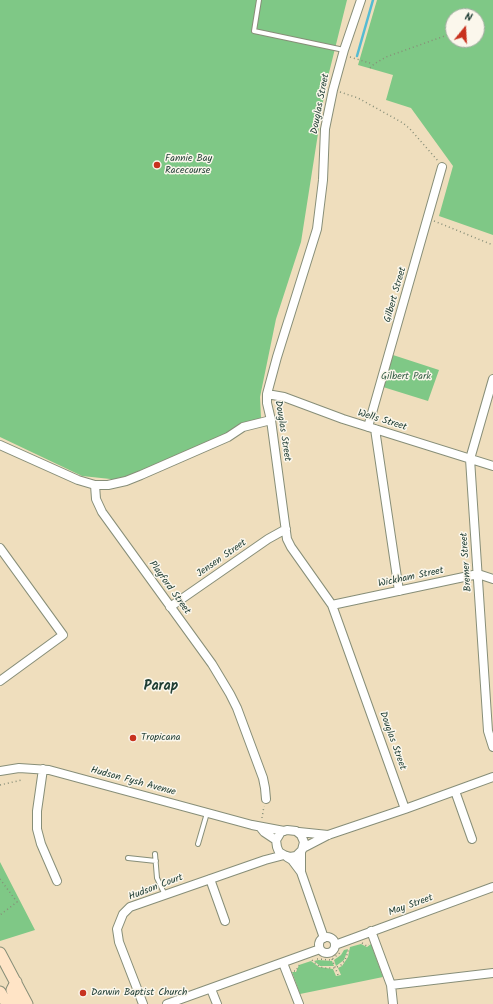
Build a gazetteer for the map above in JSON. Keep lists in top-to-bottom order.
{
  "streets": {
    "street": [
      "Douglas Street",
      "Gilbert Street",
      "Wells Street",
      "Jensen Street",
      "Bremer Street",
      "Wickham Street",
      "Playford Street",
      "Hudson Fysh Avenue",
      "Hudson Court",
      "May Street"
    ]
  },
  "crossings": [
    ["Douglas Street", "Wells Street"],
    ["Douglas Street", "Jensen Street"],
    ["Douglas Street", "Wickham Street"],
    ["Gilbert Street", "Wells Street"],
    ["Gilbert Street", "Wickham Street"],
    ["Wells Street", "Bremer Street"],
    ["Jensen Street", "Playford Street"],
    ["Bremer Street", "Wickham Street"],
    ["Hudson Fysh Avenue", "Hudson Court"]
  ],
  "districts": ["Parap"],
  "parks": ["Gilbert Park"],
  "places": ["Fannie Bay Racecourse", "Tropicana", "Darwin Baptist Church"],
  "north": "top"
}
